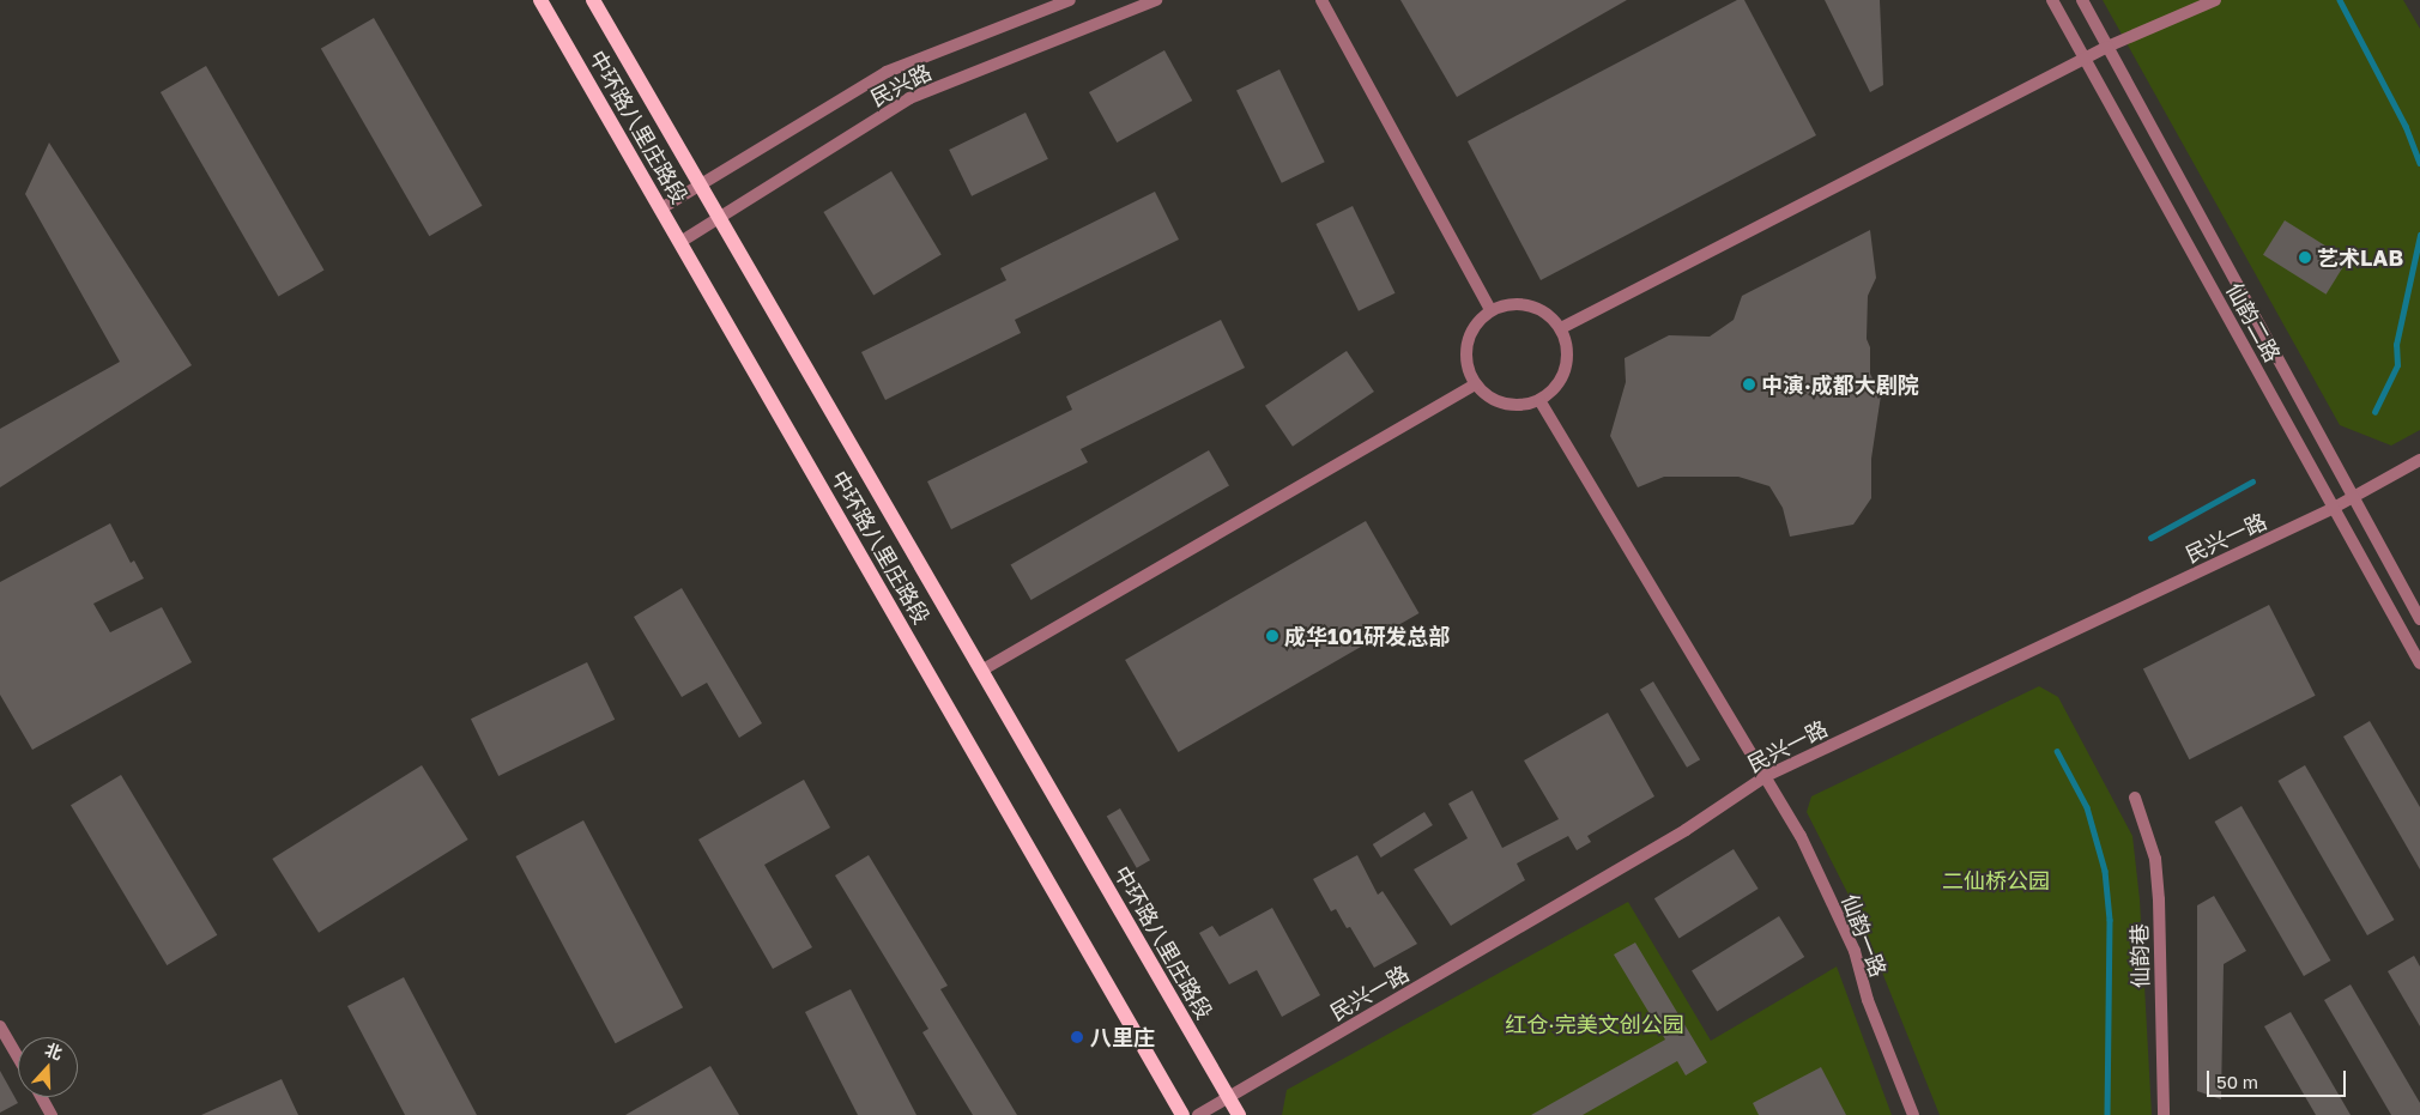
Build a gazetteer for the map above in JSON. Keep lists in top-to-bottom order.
{
  "streets": {
    "main road": ["中环路八里庄路段"],
    "street": [
      "民兴路",
      "仙韵二路",
      "民兴一路",
      "仙韵一路",
      "仙韵巷"
    ]
  },
  "crossings": [
    ["民兴路", "中环路八里庄路段"],
    ["中环路八里庄路段", "民兴一路"],
    ["仙韵二路", "民兴一路"],
    ["民兴一路", "仙韵一路"]
  ],
  "parks": ["二仙桥公园", "红仓·完美文创公园"],
  "places": [
    "艺术LAB",
    "中演·成都大剧院",
    "成华101研发总部",
    "八里庄"
  ],
  "scale_bar": "50 m",
  "north": "top"
}
